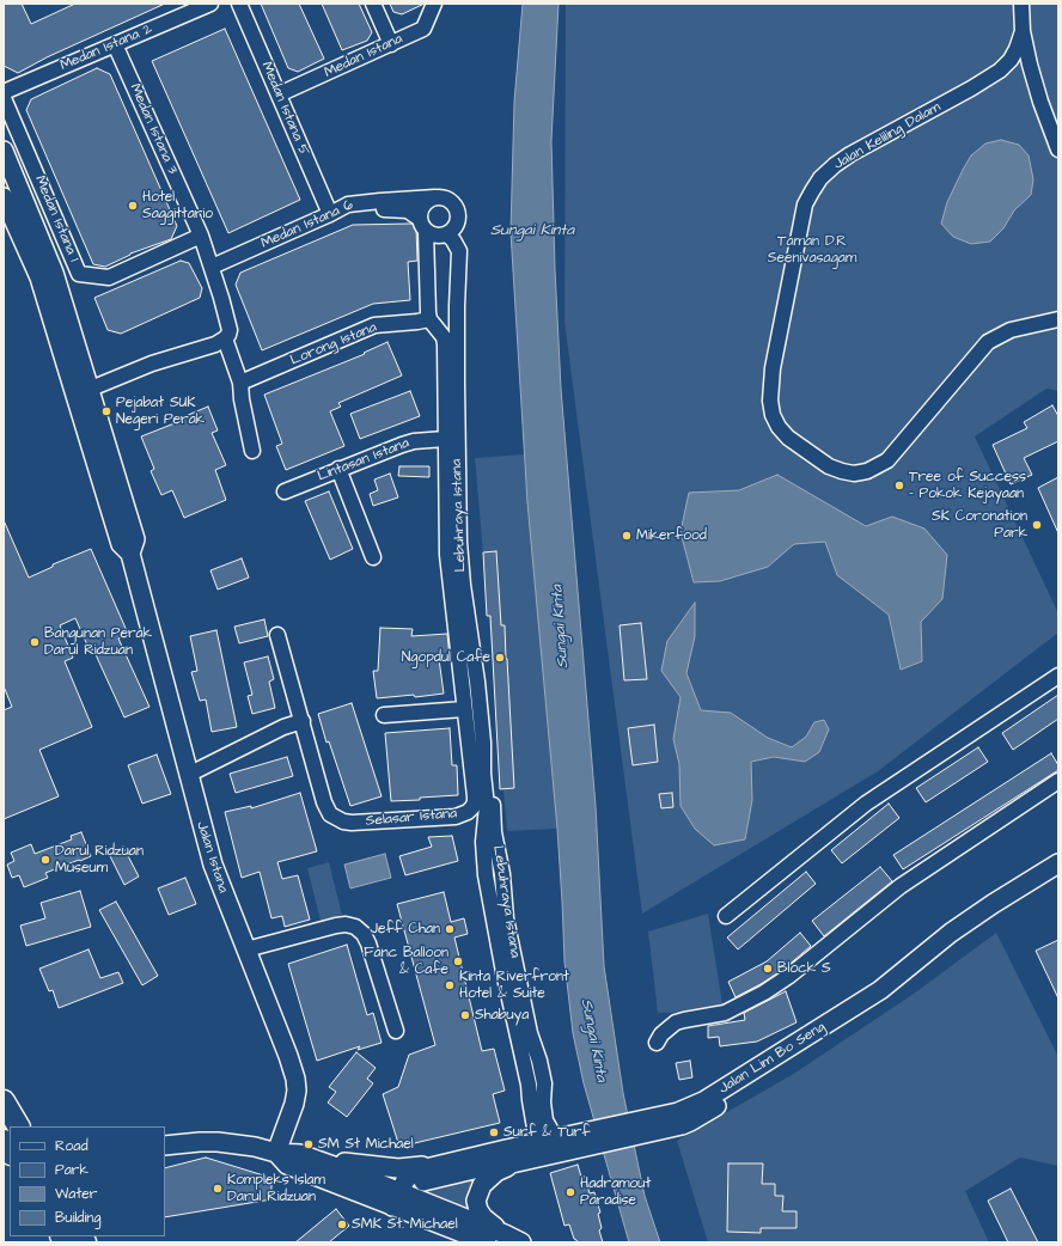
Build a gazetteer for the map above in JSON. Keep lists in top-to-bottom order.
{
  "streets": {
    "main road": ["Jalan Istana", "Jalan Lim Bo Seng"],
    "street": [
      "Medan Istana 2",
      "Medan Istana",
      "Medan Istana 5",
      "Medan Istana 3",
      "Jalan Keliling Dalam",
      "Medan Istana 1",
      "Medan Istana 6",
      "Lorong Istana",
      "Lintasan Istana",
      "Lebuhraya Istana",
      "Selasar Istana"
    ]
  },
  "crossings": [
    ["Medan Istana 2", "Medan Istana 3"],
    ["Medan Istana", "Medan Istana 5"],
    ["Medan Istana 5", "Medan Istana 6"],
    ["Medan Istana 3", "Medan Istana 1"],
    ["Medan Istana 3", "Medan Istana 6"],
    ["Medan Istana 6", "Lebuhraya Istana"],
    ["Lorong Istana", "Selasar Istana"],
    ["Lintasan Istana", "Selasar Istana"],
    ["Lebuhraya Istana", "Jalan Lim Bo Seng"]
  ],
  "water": ["Sungai Kinta"],
  "parks": ["Taman D.R Seenivasagam"],
  "places": [
    "Hotel Saggittario",
    "Pejabat SUK Negeri Perak",
    "Tree of Success - Pokok Kejayaan",
    "SK Coronation Park",
    "Mikerfood",
    "Bangunan Perak Darul Ridzuan",
    "Ngopdul Cafe",
    "Darul Ridzuan Museum",
    "Jeff Chan",
    "Fanc Balloon & Cafe",
    "Block S",
    "Kinta Riverfront Hotel & Suite",
    "Shabuya",
    "Surf & Turf",
    "SM St Michael",
    "Kompleks Islam Darul Ridzuan",
    "Hadramout Paradise",
    "SMK St. Michael"
  ],
  "legend": [
    "Road",
    "Park",
    "Water",
    "Building"
  ]
}
